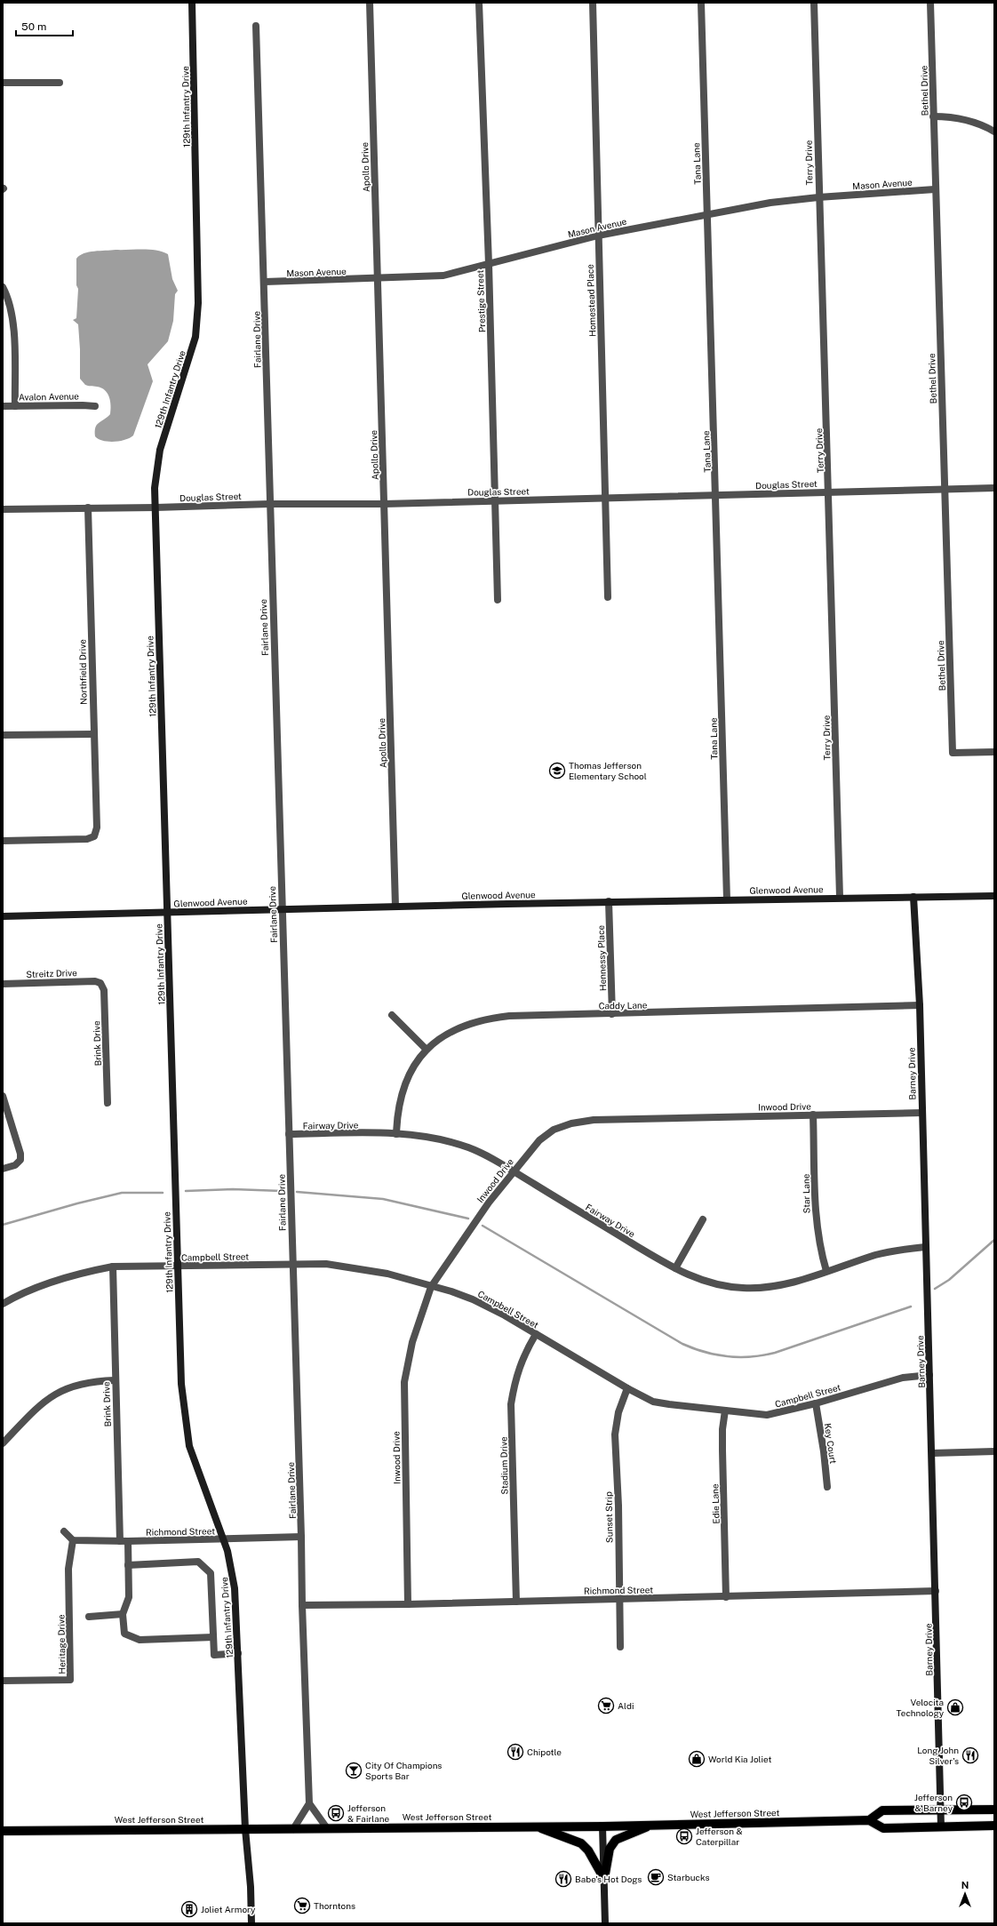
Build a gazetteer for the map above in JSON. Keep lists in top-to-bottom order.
{
  "streets": {
    "main road": ["West Jefferson Street"],
    "street": [
      "Bethel Drive",
      "129th Infantry Drive",
      "Terry Drive",
      "Tana Lane",
      "Apollo Drive",
      "Mason Avenue",
      "Homestead Place",
      "Prestige Street",
      "Fairlane Drive",
      "Avalon Avenue",
      "Douglas Street",
      "Northfield Drive",
      "Glenwood Avenue",
      "Hennessy Place",
      "Streitz Drive",
      "Caddy Lane",
      "Brink Drive",
      "Barney Drive",
      "Inwood Drive",
      "Fairway Drive",
      "Star Lane",
      "Campbell Street",
      "Key Court",
      "Stadium Drive",
      "Edie Lane",
      "Sunset Strip",
      "Richmond Street",
      "Heritage Drive"
    ]
  },
  "crossings": [
    ["Bethel Drive", "Mason Avenue"],
    ["Bethel Drive", "Douglas Street"],
    ["129th Infantry Drive", "Douglas Street"],
    ["129th Infantry Drive", "Glenwood Avenue"],
    ["129th Infantry Drive", "Campbell Street"],
    ["129th Infantry Drive", "Richmond Street"],
    ["129th Infantry Drive", "West Jefferson Street"],
    ["Terry Drive", "Mason Avenue"],
    ["Terry Drive", "Douglas Street"],
    ["Terry Drive", "Glenwood Avenue"],
    ["Tana Lane", "Mason Avenue"],
    ["Tana Lane", "Douglas Street"],
    ["Tana Lane", "Glenwood Avenue"],
    ["Apollo Drive", "Mason Avenue"],
    ["Apollo Drive", "Douglas Street"],
    ["Apollo Drive", "Glenwood Avenue"],
    ["Mason Avenue", "Homestead Place"],
    ["Mason Avenue", "Prestige Street"],
    ["Mason Avenue", "Fairlane Drive"],
    ["Homestead Place", "Douglas Street"],
    ["Prestige Street", "Douglas Street"],
    ["Fairlane Drive", "Douglas Street"],
    ["Fairlane Drive", "Glenwood Avenue"],
    ["Fairlane Drive", "Fairway Drive"],
    ["Fairlane Drive", "Campbell Street"],
    ["Fairlane Drive", "Richmond Street"],
    ["Douglas Street", "Northfield Drive"],
    ["Glenwood Avenue", "Hennessy Place"],
    ["Glenwood Avenue", "Barney Drive"],
    ["Hennessy Place", "Caddy Lane"],
    ["Streitz Drive", "Brink Drive"],
    ["Caddy Lane", "Barney Drive"],
    ["Caddy Lane", "Fairway Drive"],
    ["Brink Drive", "Campbell Street"],
    ["Brink Drive", "Richmond Street"],
    ["Barney Drive", "Inwood Drive"],
    ["Barney Drive", "Fairway Drive"],
    ["Barney Drive", "Campbell Street"],
    ["Barney Drive", "Richmond Street"],
    ["Inwood Drive", "Fairway Drive"],
    ["Inwood Drive", "Star Lane"],
    ["Inwood Drive", "Campbell Street"],
    ["Inwood Drive", "Richmond Street"],
    ["Fairway Drive", "Star Lane"],
    ["Campbell Street", "Key Court"],
    ["Campbell Street", "Stadium Drive"],
    ["Campbell Street", "Edie Lane"],
    ["Campbell Street", "Sunset Strip"],
    ["Stadium Drive", "Richmond Street"],
    ["Edie Lane", "Richmond Street"],
    ["Sunset Strip", "Richmond Street"],
    ["Richmond Street", "Heritage Drive"]
  ],
  "places": {
    "school or university": ["Thomas Jefferson Elementary School"],
    "supermarket": ["Aldi", "Thorntons"],
    "shop": ["Velocita Technology", "World Kia Joliet"],
    "restaurant": ["Chipotle", "Long John Silver's", "Babe's Hot Dogs"],
    "bar": ["City Of Champions Sports Bar"],
    "bus stop": ["Jefferson & Barney", "Jefferson & Fairlane", "Jefferson & Caterpillar"],
    "cafe": ["Starbucks"],
    "building": ["Joliet Armory"]
  },
  "scale_bar": "50 m",
  "north": "top"
}
